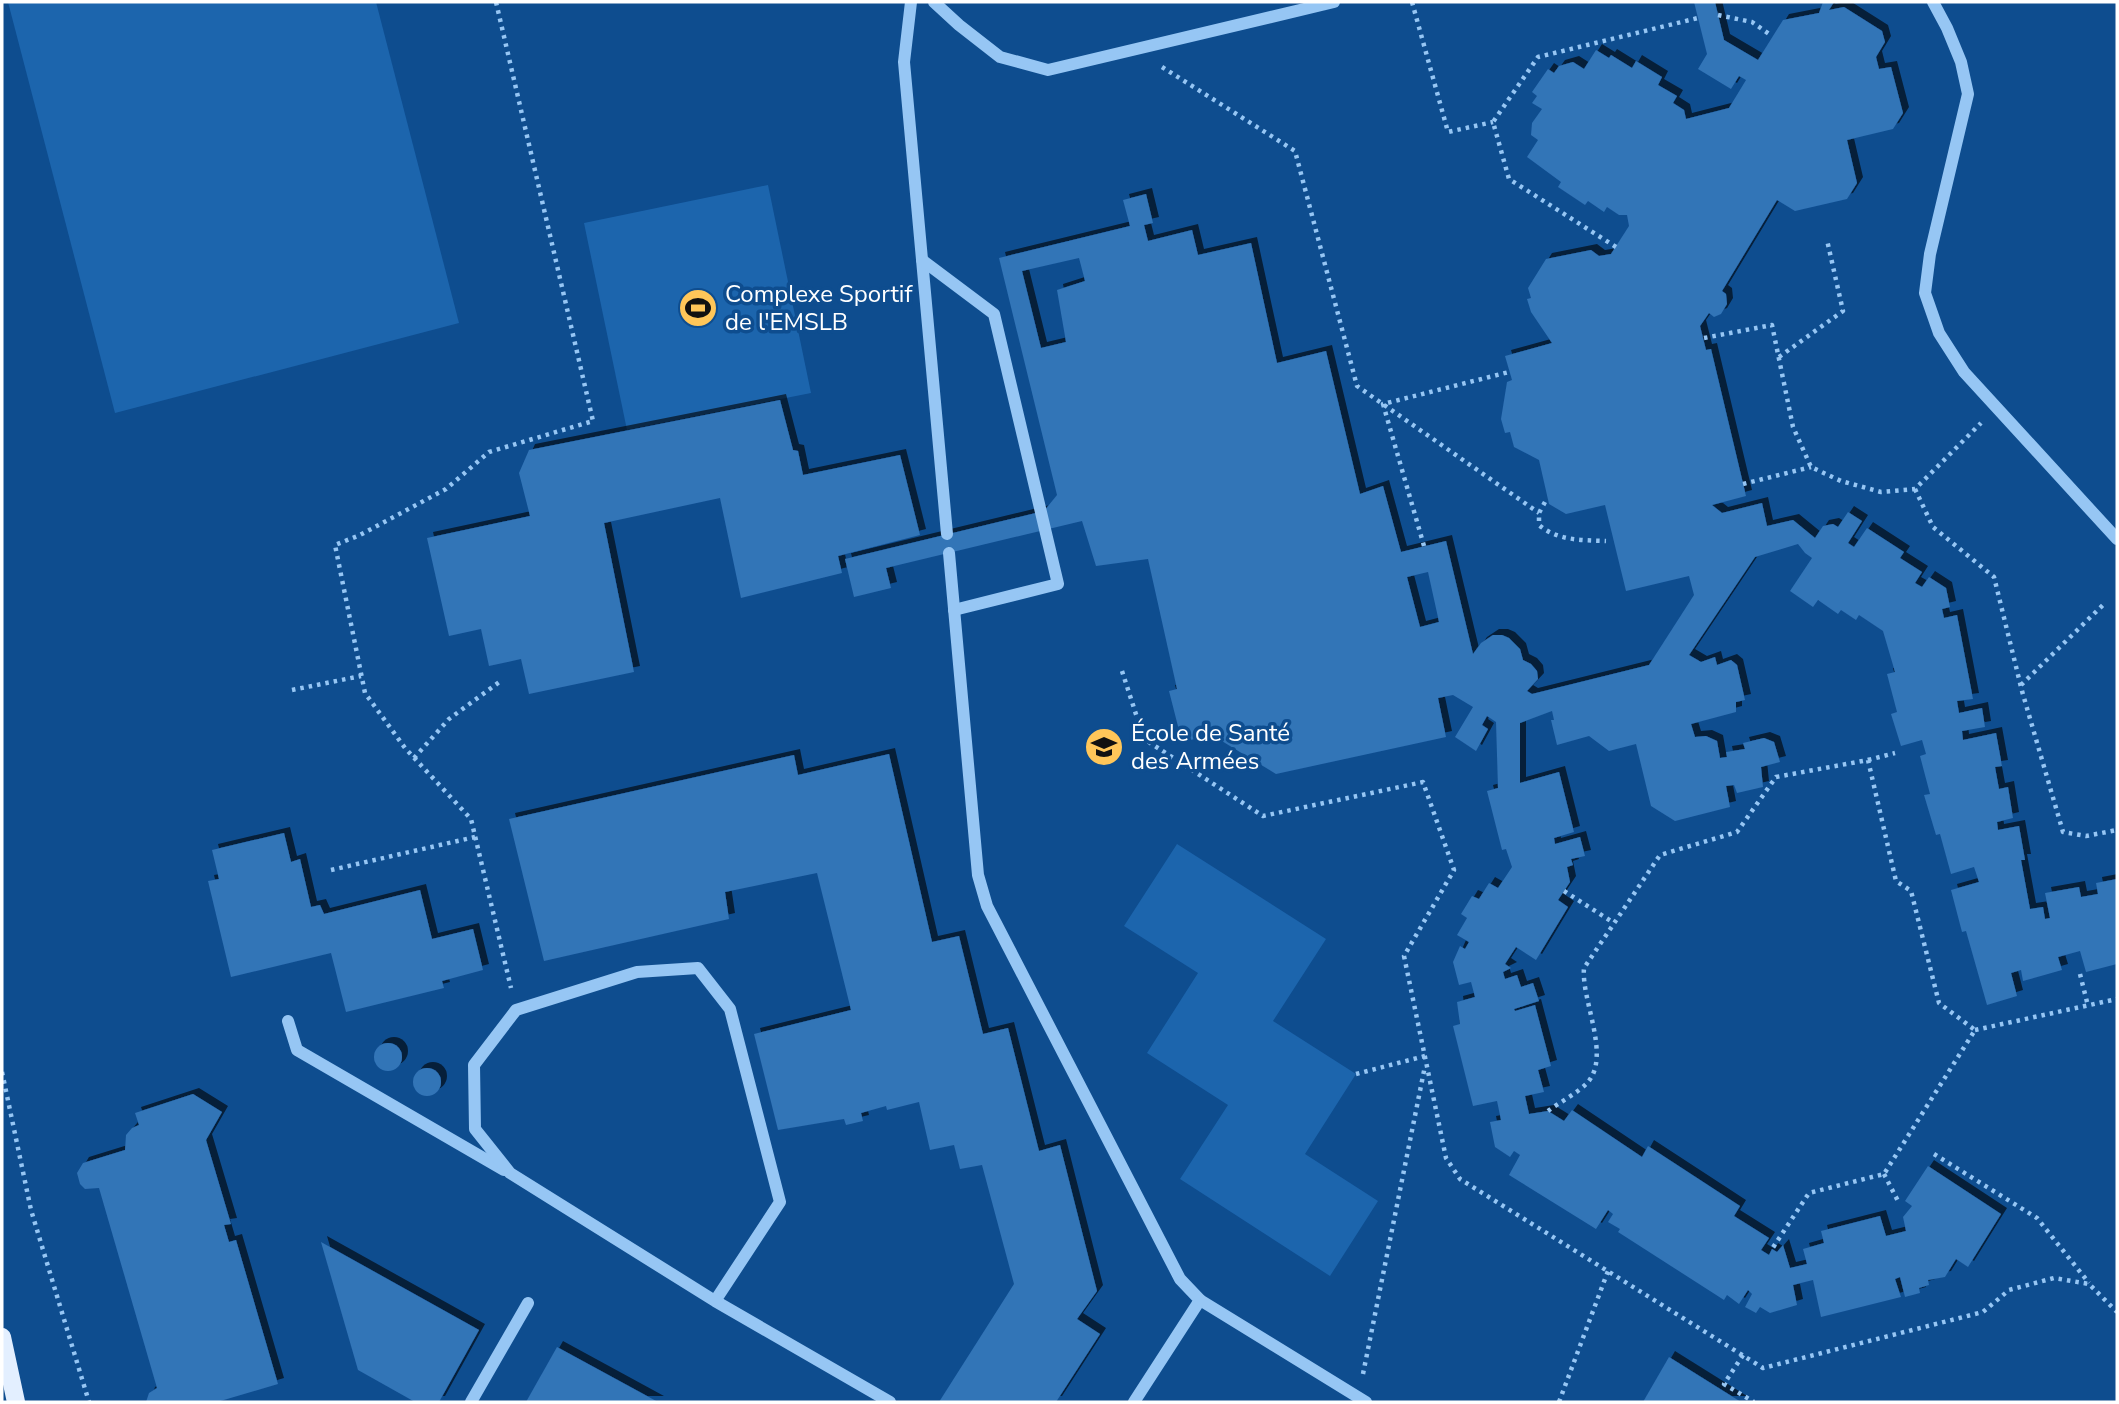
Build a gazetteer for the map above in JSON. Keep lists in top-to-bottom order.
{
  "places": {
    "sports": ["Complexe Sportif de l'EMSLB"],
    "school or university": ["École de Santé des Armées"]
  }
}
